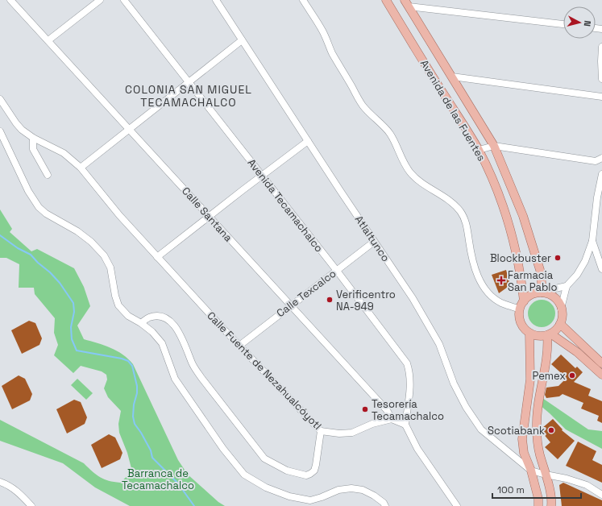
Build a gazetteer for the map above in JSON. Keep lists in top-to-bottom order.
{
  "streets": {
    "main road": ["Avenida de las Fuentes"],
    "street": [
      "Avenida Tecamachalco",
      "Calle Santana",
      "Atlaltunco",
      "Calle Texcalco",
      "Calle Fuente de Nezahualcóyotl"
    ]
  },
  "crossings": [
    ["Avenida Tecamachalco", "Calle Texcalco"],
    ["Calle Santana", "Calle Texcalco"],
    ["Calle Santana", "Calle Fuente de Nezahualcóyotl"],
    ["Atlaltunco", "Calle Texcalco"],
    ["Calle Texcalco", "Calle Fuente de Nezahualcóyotl"]
  ],
  "districts": ["COLONIA SAN MIGUEL TECAMACHALCO"],
  "parks": ["Barranca de Tecamachalco"],
  "places": {
    "other": [
      "Blockbuster",
      "Verificentro NA-949",
      "Pemex",
      "Tesorería Tecamachalco",
      "Scotiabank"
    ],
    "health": ["Farmacia San Pablo"]
  },
  "scale_bar": "100 m",
  "north": "right"
}
